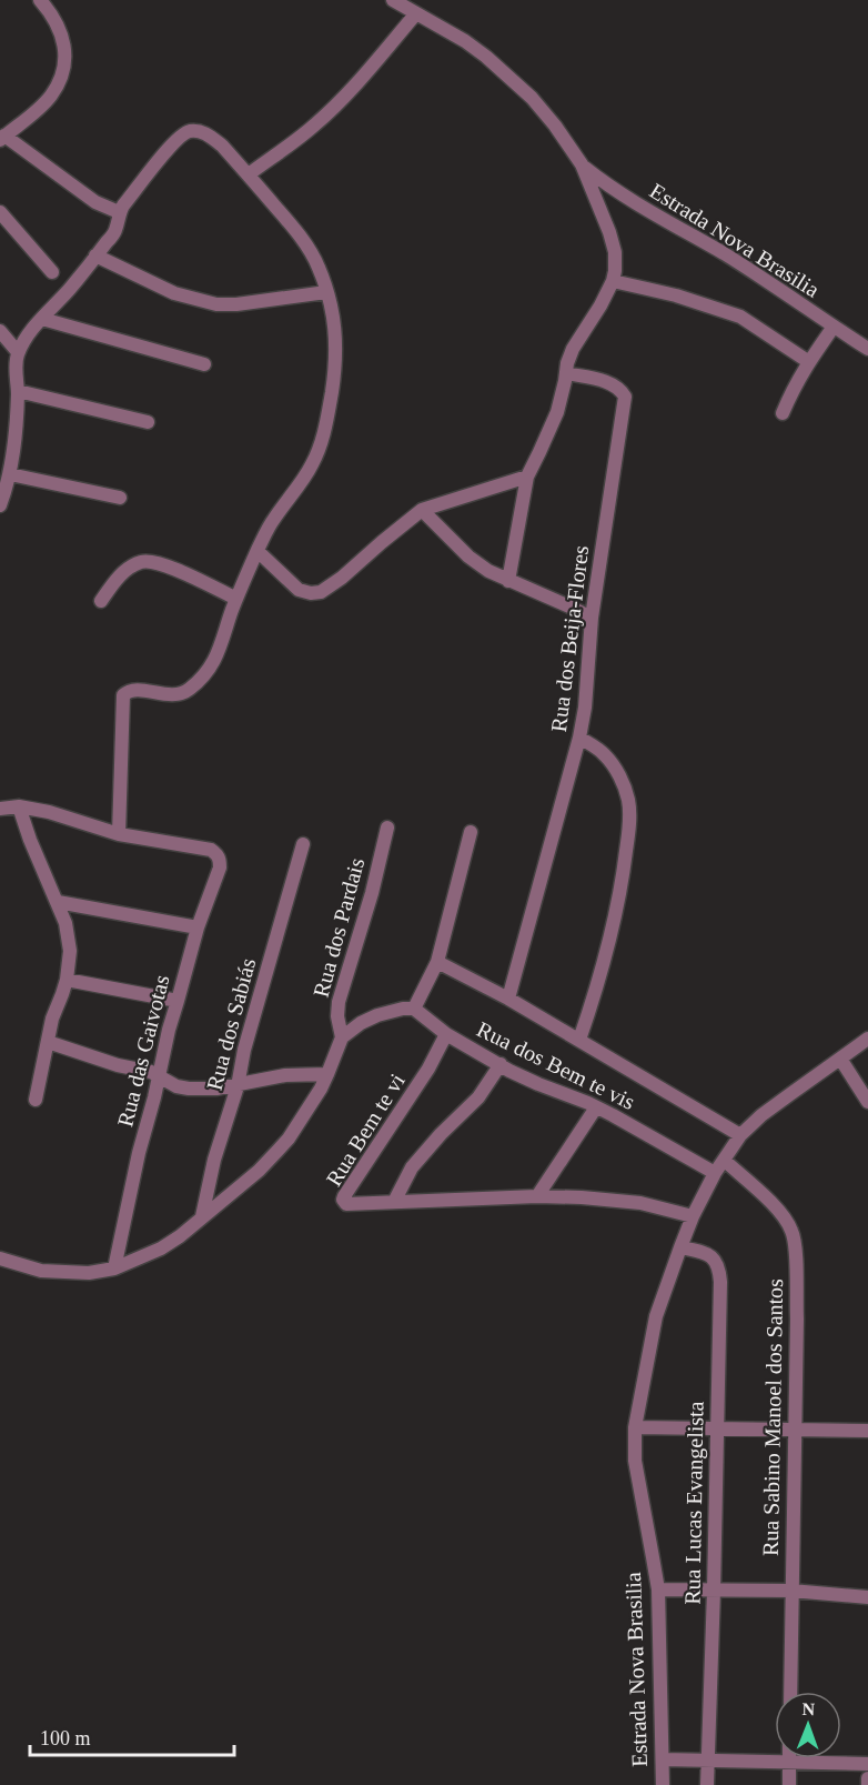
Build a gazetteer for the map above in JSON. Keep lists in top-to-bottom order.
{
  "streets": {
    "street": [
      "Estrada Nova Brasilia",
      "Rua dos Beija-Flores",
      "Rua dos Pardais",
      "Rua dos Sabiás",
      "Rua das Gaivotas",
      "Rua dos Bem te vis",
      "Rua Bem te vi",
      "Rua Sabino Manoel dos Santos",
      "Rua Lucas Evangelista"
    ]
  },
  "crossings": [
    ["Estrada Nova Brasilia", "Rua dos Bem te vis"],
    ["Estrada Nova Brasilia", "Rua Bem te vi"],
    ["Estrada Nova Brasilia", "Rua Sabino Manoel dos Santos"],
    ["Estrada Nova Brasilia", "Rua Lucas Evangelista"],
    ["Rua dos Beija-Flores", "Rua dos Bem te vis"],
    ["Rua dos Bem te vis", "Rua Bem te vi"]
  ],
  "scale_bar": "100 m",
  "north": "top"
}
